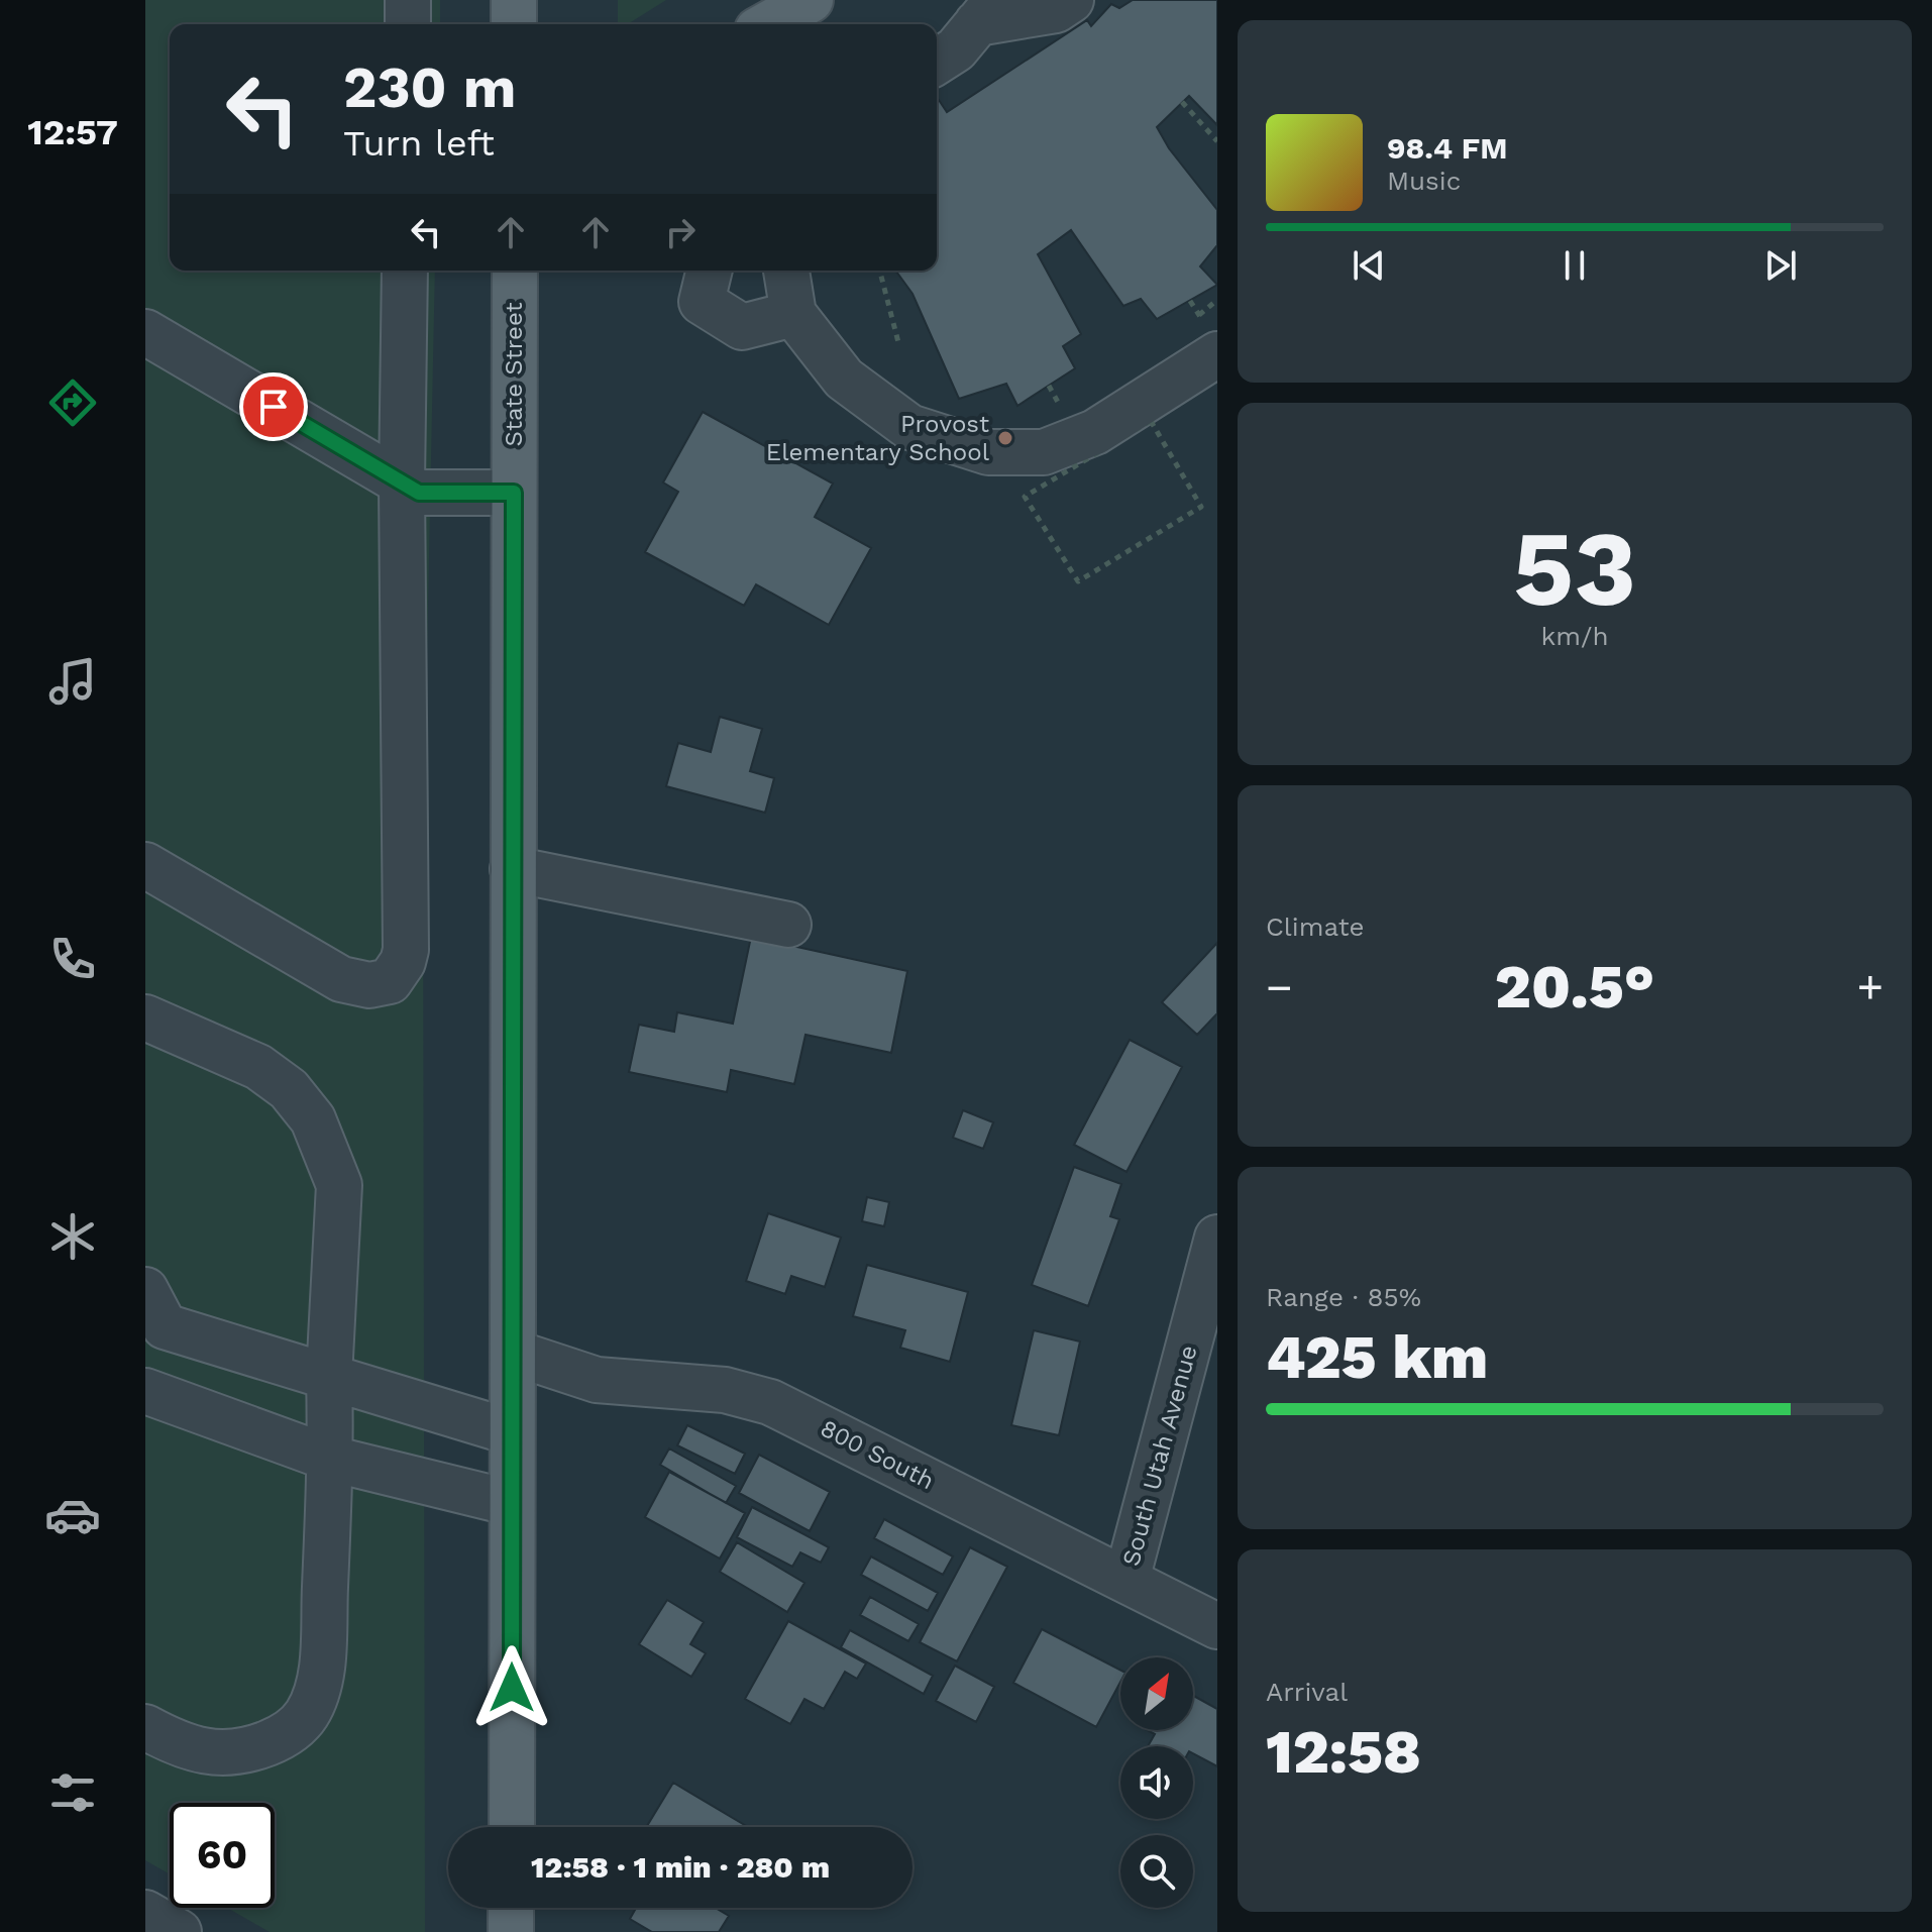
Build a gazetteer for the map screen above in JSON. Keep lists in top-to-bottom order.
{
  "streets": {
    "main road": ["State Street"],
    "street": ["800 South", "South Utah Avenue"]
  },
  "crossings": [
    ["State Street", "800 South"],
    ["800 South", "South Utah Avenue"]
  ],
  "places": ["Provost Elementary School"],
  "north": "top right",
  "page": {
    "tabs": "12:57",
    "turn": ["230 m", "Turn left"],
    "song": ["98.4 FM", "Music"],
    "tile": [
      ["53", "km/h"],
      "Climate",
      ["Range · 85%", "425 km"],
      ["Arrival", "12:58"]
    ],
    "heat": ["−", "20.5°", "+"],
    "limit": "60",
    "trip": "12:58 · 1 min · 280 m"
  }
}
